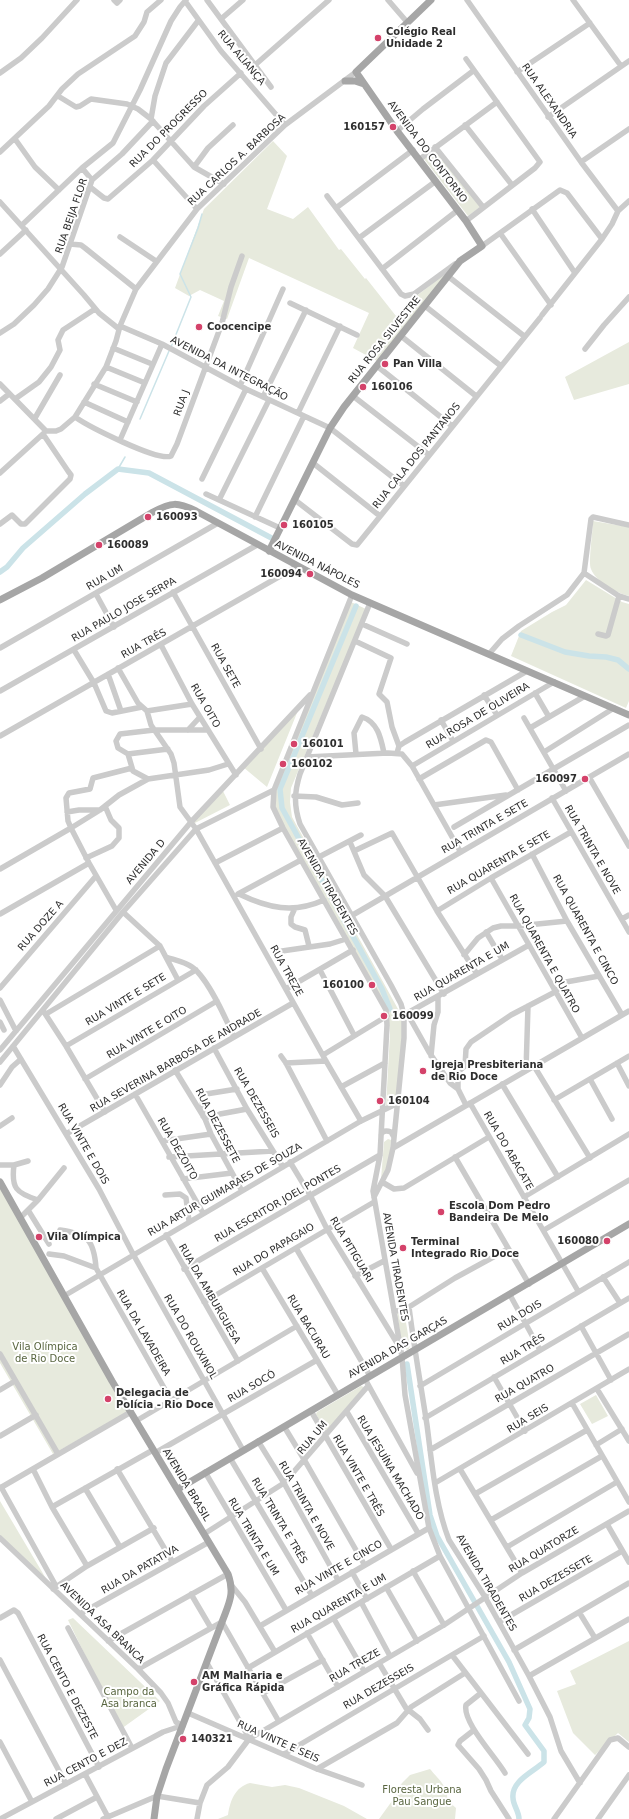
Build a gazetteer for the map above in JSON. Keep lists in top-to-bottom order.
{
  "streets": {
    "main road": [
      "AVENIDA DO CONTORNO",
      "RUA ROSA SILVESTRE",
      "AVENIDA NÁPOLES",
      "AVENIDA DAS GARÇAS",
      "AVENIDA BRASIL"
    ],
    "street": [
      "RUA ALIANÇA",
      "RUA ALEXANDRIA",
      "RUA DO PROGRESSO",
      "RUA CARLOS A. BARBOSA",
      "RUA BEIJA FLOR",
      "AVENIDA DA INTEGRAÇÃO",
      "RUA J",
      "RUA CALA DOS PANTANOS",
      "RUA UM",
      "RUA PAULO JOSE SERPA",
      "RUA TRÊS",
      "RUA SETE",
      "RUA OITO",
      "RUA ROSA DE OLIVEIRA",
      "RUA TRINTA E SETE",
      "RUA TRINTA E NOVE",
      "AVENIDA D",
      "RUA QUARENTA E SETE",
      "AVENIDA TIRADENTES",
      "RUA DOZE A",
      "RUA QUARENTA E CINCO",
      "RUA QUARENTA E QUATRO",
      "RUA TREZE",
      "RUA QUARENTA E UM",
      "RUA VINTE E SETE",
      "RUA VINTE E OITO",
      "RUA SEVERINA BARBOSA DE ANDRADE",
      "RUA DEZESSEIS",
      "RUA DEZESSETE",
      "RUA VINTE E DOIS",
      "RUA DEZOITO",
      "RUA DO ABACATE",
      "RUA ARTUR GUIMARAES DE SOUZA",
      "RUA ESCRITOR JOEL PONTES",
      "RUA DO PAPAGAIO",
      "RUA PITIGUARI",
      "RUA DA AMBURGUESA",
      "RUA DOIS",
      "RUA BACURAU",
      "RUA DA LAVADEIRA",
      "RUA DO ROUXINOL",
      "RUA QUATRO",
      "RUA SOCÓ",
      "RUA SEIS",
      "RUA JESUÍNA MACHADO",
      "RUA VINTE E TRÊS",
      "RUA TRINTA E TRÊS",
      "RUA TRINTA E UM",
      "RUA QUATORZE",
      "RUA VINTE E CINCO",
      "RUA DA PATATIVA",
      "AVENIDA ASA BRANCA",
      "RUA CENTO E DEZESTE",
      "RUA VINTE E SEIS",
      "RUA CENTO E DEZ"
    ]
  },
  "crossings": [
    ["RUA ALIANÇA", "RUA DO PROGRESSO"],
    ["RUA ALIANÇA", "RUA CARLOS A. BARBOSA"],
    ["RUA ALEXANDRIA", "RUA CALA DOS PANTANOS"],
    ["RUA DO PROGRESSO", "RUA BEIJA FLOR"],
    ["AVENIDA DO CONTORNO", "RUA CARLOS A. BARBOSA"],
    ["AVENIDA DO CONTORNO", "RUA ROSA SILVESTRE"],
    ["RUA CARLOS A. BARBOSA", "AVENIDA DA INTEGRAÇÃO"],
    ["RUA CARLOS A. BARBOSA", "RUA J"],
    ["RUA BEIJA FLOR", "AVENIDA DA INTEGRAÇÃO"],
    ["RUA ROSA SILVESTRE", "AVENIDA DA INTEGRAÇÃO"],
    ["RUA ROSA SILVESTRE", "RUA CALA DOS PANTANOS"],
    ["RUA ROSA SILVESTRE", "AVENIDA NÁPOLES"],
    ["AVENIDA DA INTEGRAÇÃO", "RUA J"],
    ["AVENIDA DA INTEGRAÇÃO", "RUA CALA DOS PANTANOS"],
    ["AVENIDA NÁPOLES", "RUA UM"],
    ["AVENIDA NÁPOLES", "RUA PAULO JOSE SERPA"],
    ["AVENIDA NÁPOLES", "RUA TRÊS"],
    ["AVENIDA NÁPOLES", "RUA ROSA DE OLIVEIRA"],
    ["AVENIDA NÁPOLES", "AVENIDA TIRADENTES"],
    ["RUA UM", "RUA TRINTA E NOVE"],
    ["RUA UM", "RUA JESUÍNA MACHADO"],
    ["RUA UM", "RUA VINTE E TRÊS"],
    ["RUA UM", "AVENIDA BRASIL"],
    ["RUA UM", "RUA TRINTA E TRÊS"],
    ["RUA UM", "RUA TRINTA E UM"],
    ["RUA PAULO JOSE SERPA", "RUA SETE"],
    ["RUA TRÊS", "RUA SETE"],
    ["RUA TRÊS", "RUA OITO"],
    ["RUA TRÊS", "AVENIDA TIRADENTES"],
    ["RUA SETE", "AVENIDA D"],
    ["RUA OITO", "AVENIDA D"],
    ["RUA TRINTA E SETE", "RUA TRINTA E NOVE"],
    ["RUA TRINTA E SETE", "AVENIDA TIRADENTES"],
    ["RUA TRINTA E NOVE", "RUA QUARENTA E SETE"],
    ["RUA TRINTA E NOVE", "AVENIDA DAS GARÇAS"],
    ["RUA TRINTA E NOVE", "RUA VINTE E CINCO"],
    ["AVENIDA D", "AVENIDA TIRADENTES"],
    ["AVENIDA D", "RUA TREZE"],
    ["AVENIDA D", "RUA VINTE E DOIS"],
    ["RUA QUARENTA E SETE", "RUA QUARENTA E CINCO"],
    ["RUA QUARENTA E SETE", "RUA QUARENTA E QUATRO"],
    ["AVENIDA TIRADENTES", "RUA TREZE"],
    ["AVENIDA TIRADENTES", "RUA QUARENTA E UM"],
    ["AVENIDA TIRADENTES", "RUA DEZESSEIS"],
    ["AVENIDA TIRADENTES", "RUA DEZESSETE"],
    ["AVENIDA TIRADENTES", "RUA DO ABACATE"],
    ["AVENIDA TIRADENTES", "RUA ARTUR GUIMARAES DE SOUZA"],
    ["AVENIDA TIRADENTES", "RUA ESCRITOR JOEL PONTES"],
    ["AVENIDA TIRADENTES", "RUA DO PAPAGAIO"],
    ["AVENIDA TIRADENTES", "RUA PITIGUARI"],
    ["AVENIDA TIRADENTES", "RUA DOIS"],
    ["AVENIDA TIRADENTES", "AVENIDA DAS GARÇAS"],
    ["AVENIDA TIRADENTES", "RUA QUATRO"],
    ["AVENIDA TIRADENTES", "RUA SEIS"],
    ["AVENIDA TIRADENTES", "RUA QUATORZE"],
    ["AVENIDA TIRADENTES", "RUA VINTE E CINCO"],
    ["RUA QUARENTA E QUATRO", "RUA QUARENTA E UM"],
    ["RUA TREZE", "RUA SEVERINA BARBOSA DE ANDRADE"],
    ["RUA TREZE", "RUA ARTUR GUIMARAES DE SOUZA"],
    ["RUA TREZE", "RUA QUATORZE"],
    ["RUA TREZE", "RUA VINTE E SEIS"],
    ["RUA QUARENTA E UM", "RUA DO ABACATE"],
    ["RUA SEVERINA BARBOSA DE ANDRADE", "RUA DEZESSEIS"],
    ["RUA SEVERINA BARBOSA DE ANDRADE", "RUA DEZESSETE"],
    ["RUA SEVERINA BARBOSA DE ANDRADE", "RUA VINTE E DOIS"],
    ["RUA SEVERINA BARBOSA DE ANDRADE", "RUA DEZOITO"],
    ["RUA DEZESSEIS", "RUA ARTUR GUIMARAES DE SOUZA"],
    ["RUA DEZESSEIS", "RUA VINTE E SEIS"],
    ["RUA DEZESSETE", "RUA ARTUR GUIMARAES DE SOUZA"],
    ["RUA VINTE E DOIS", "RUA ARTUR GUIMARAES DE SOUZA"],
    ["RUA VINTE E DOIS", "RUA DO ROUXINOL"],
    ["RUA DEZOITO", "RUA ARTUR GUIMARAES DE SOUZA"],
    ["RUA DO ABACATE", "RUA DOIS"],
    ["RUA DO ABACATE", "AVENIDA DAS GARÇAS"],
    ["RUA ARTUR GUIMARAES DE SOUZA", "RUA PITIGUARI"],
    ["RUA ARTUR GUIMARAES DE SOUZA", "RUA DA AMBURGUESA"],
    ["RUA ARTUR GUIMARAES DE SOUZA", "RUA DA LAVADEIRA"],
    ["RUA ARTUR GUIMARAES DE SOUZA", "RUA DO ROUXINOL"],
    ["RUA ARTUR GUIMARAES DE SOUZA", "AVENIDA BRASIL"],
    ["RUA ESCRITOR JOEL PONTES", "RUA PITIGUARI"],
    ["RUA ESCRITOR JOEL PONTES", "RUA DA AMBURGUESA"],
    ["RUA DO PAPAGAIO", "RUA PITIGUARI"],
    ["RUA DO PAPAGAIO", "RUA DA AMBURGUESA"],
    ["RUA DO PAPAGAIO", "RUA BACURAU"],
    ["RUA BACURAU", "AVENIDA DAS GARÇAS"],
    ["RUA BACURAU", "RUA SOCÓ"],
    ["RUA DO ROUXINOL", "AVENIDA DAS GARÇAS"],
    ["RUA DO ROUXINOL", "RUA SOCÓ"],
    ["AVENIDA DAS GARÇAS", "RUA VINTE E TRÊS"],
    ["AVENIDA DAS GARÇAS", "AVENIDA BRASIL"],
    ["AVENIDA DAS GARÇAS", "RUA TRINTA E TRÊS"],
    ["AVENIDA DAS GARÇAS", "RUA TRINTA E UM"],
    ["RUA SOCÓ", "AVENIDA BRASIL"],
    ["RUA JESUÍNA MACHADO", "RUA VINTE E CINCO"],
    ["RUA VINTE E TRÊS", "RUA VINTE E CINCO"],
    ["AVENIDA BRASIL", "RUA DA PATATIVA"],
    ["AVENIDA BRASIL", "AVENIDA ASA BRANCA"],
    ["AVENIDA BRASIL", "RUA VINTE E SEIS"],
    ["AVENIDA BRASIL", "RUA CENTO E DEZ"],
    ["RUA TRINTA E TRÊS", "RUA VINTE E CINCO"],
    ["RUA TRINTA E UM", "RUA VINTE E CINCO"],
    ["RUA DA PATATIVA", "AVENIDA ASA BRANCA"],
    ["AVENIDA ASA BRANCA", "RUA CENTO E DEZ"],
    ["RUA CENTO E DEZESTE", "RUA CENTO E DEZ"]
  ],
  "parks": ["Vila Olímpica de Rio Doce", "Campo da Asa branca", "Floresta Urbana Pau Sangue"],
  "places": [
    "Colégio Real Unidade 2",
    "160157",
    "Coocencipe",
    "Pan Villa",
    "160106",
    "160093",
    "160105",
    "160089",
    "160094",
    "160101",
    "160102",
    "160097",
    "160100",
    "160099",
    "Igreja Presbiteriana de Rio Doce",
    "160104",
    "Escola Dom Pedro Bandeira De Melo",
    "Vila Olímpica",
    "160080",
    "Terminal Integrado Rio Doce",
    "Delegacia de Polícia - Rio Doce",
    "AM Malharia e Gráfica Rápida",
    "140321"
  ]
}
